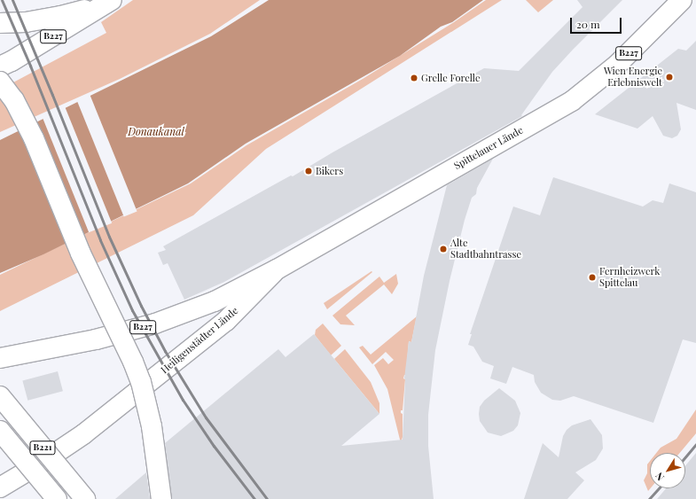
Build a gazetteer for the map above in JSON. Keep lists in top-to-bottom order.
{
  "streets": {
    "main road": [
      "B227",
      "Spittelauer Lände",
      "Heiligenstädter Lände",
      "B221"
    ]
  },
  "crossings": [
    ["Spittelauer Lände", "Heiligenstädter Lände"]
  ],
  "water": ["Donaukanal"],
  "places": [
    "Wien Energie Erlebniswelt",
    "Grelle Forelle",
    "Bikers",
    "Alte Stadtbahntrasse",
    "Fernheizwerk Spittelau"
  ],
  "scale_bar": "20 m",
  "north": "bottom left"
}
